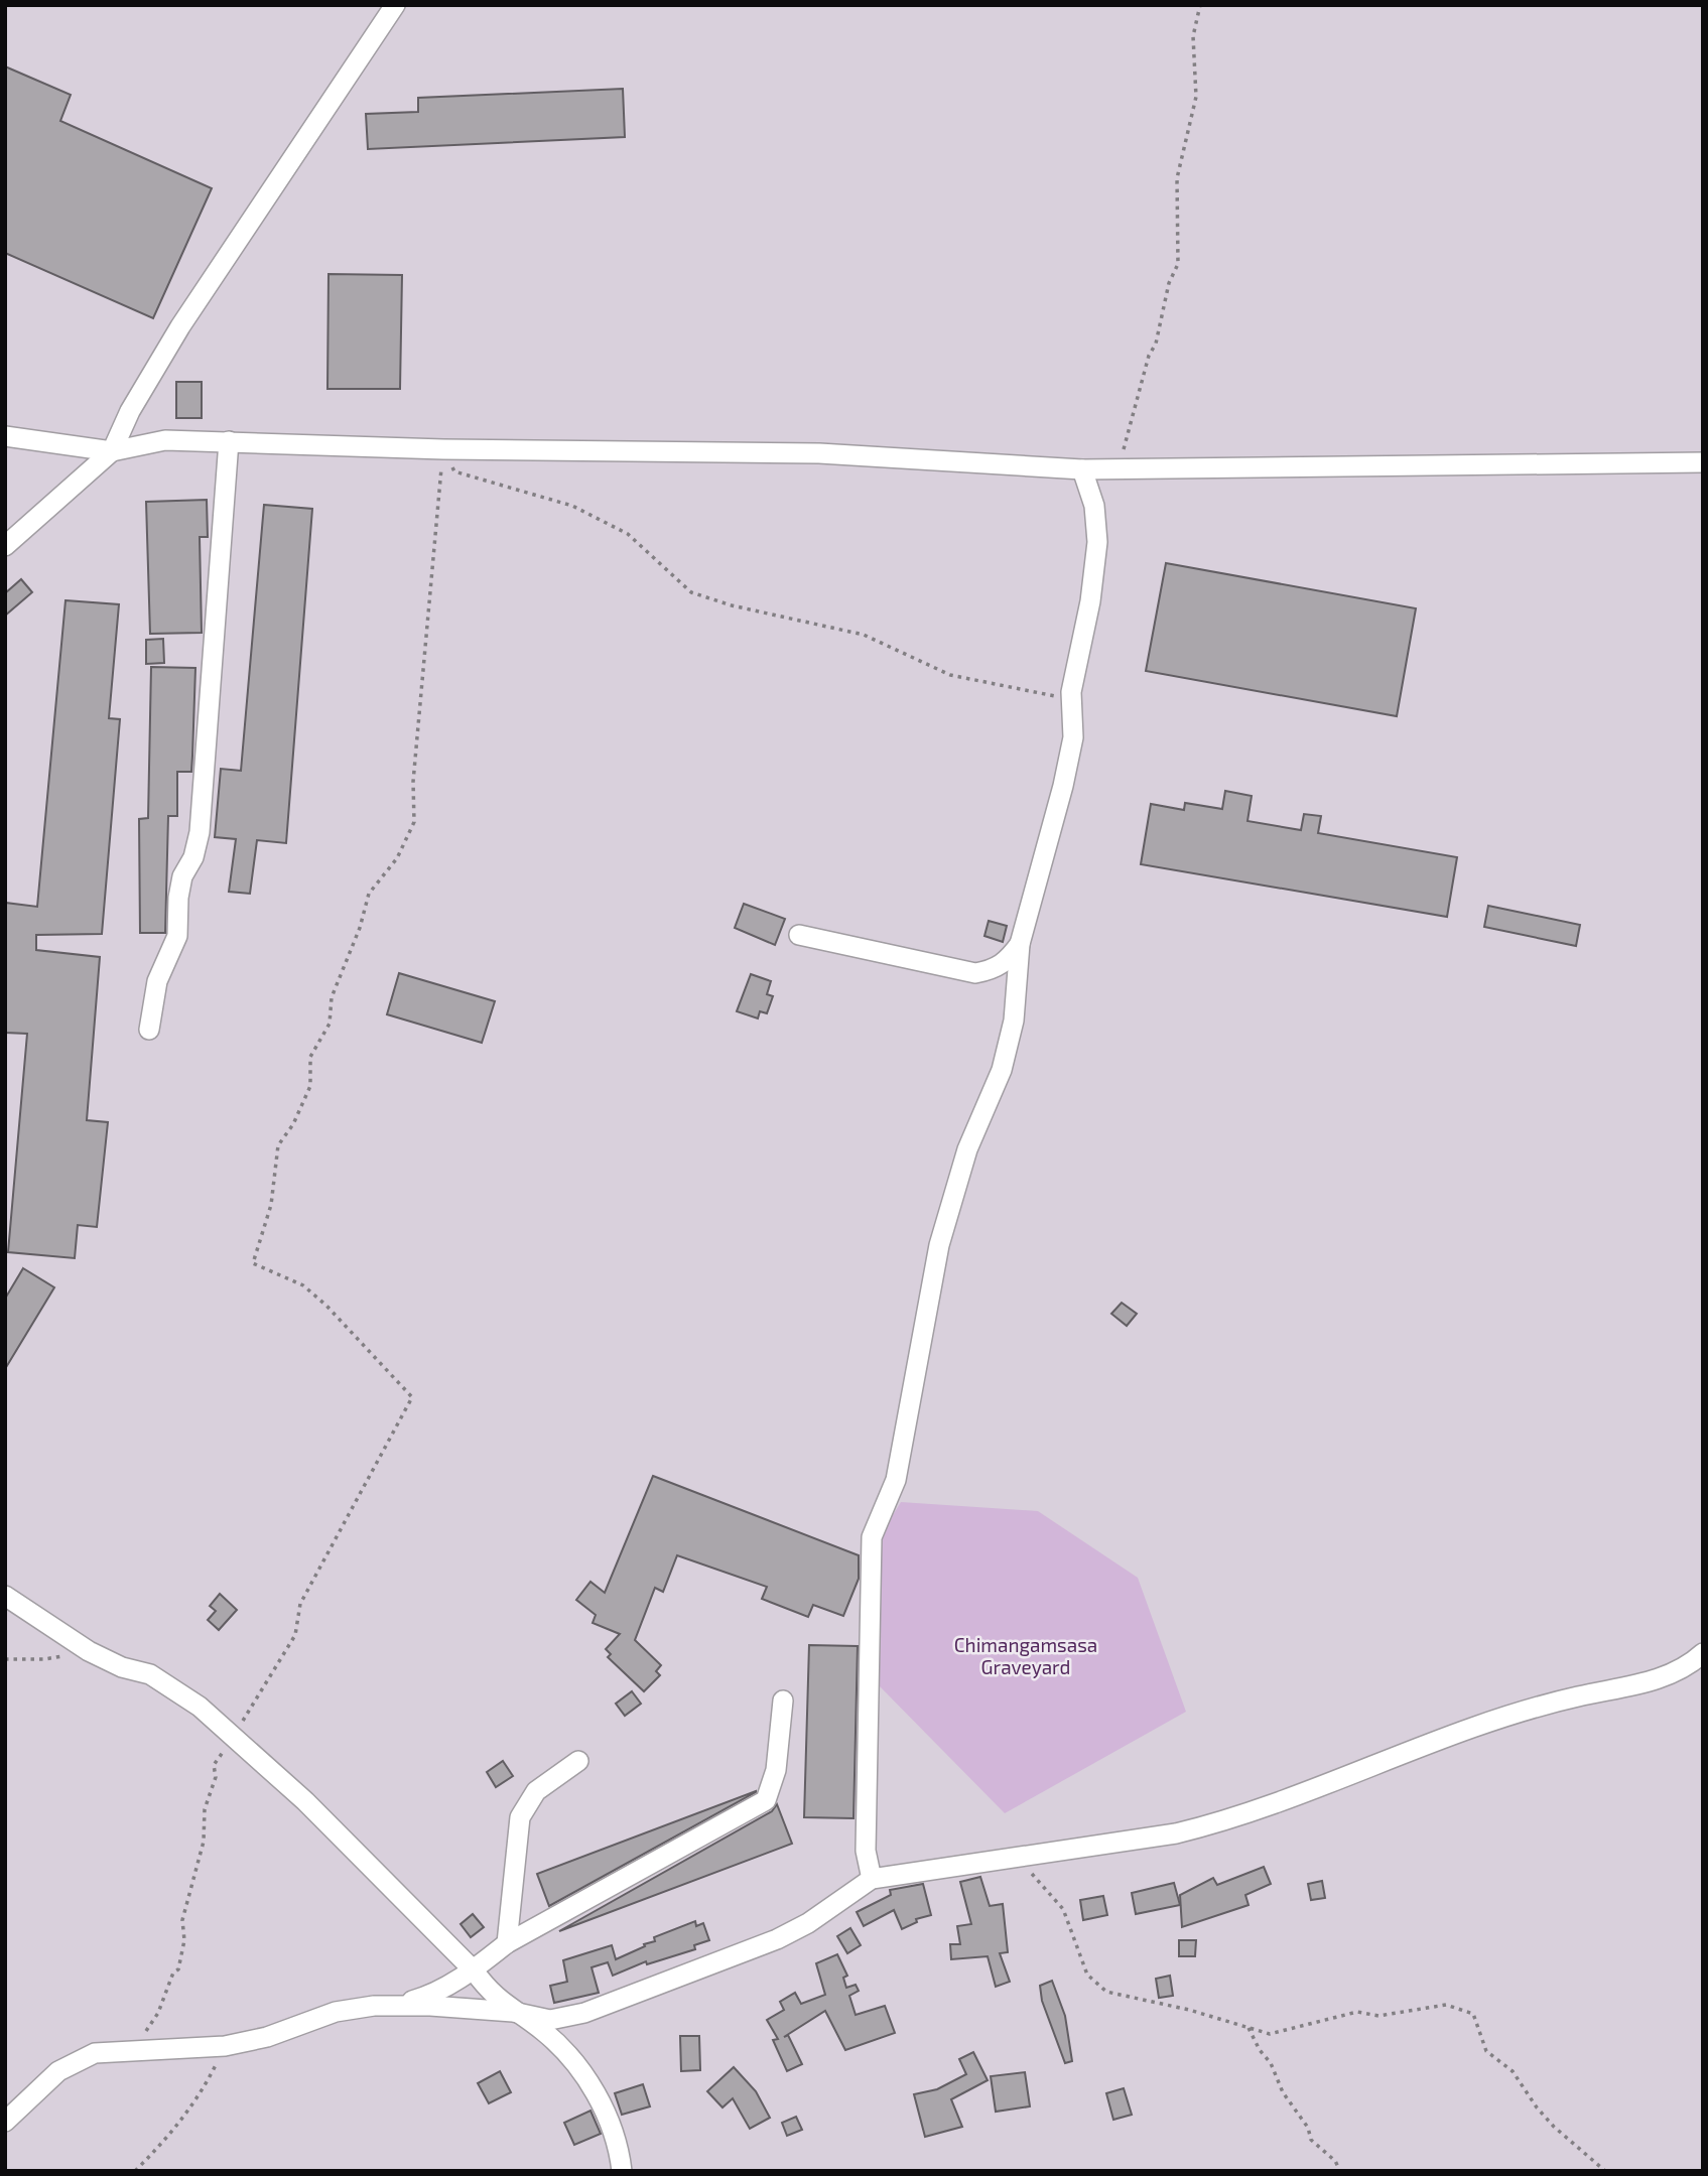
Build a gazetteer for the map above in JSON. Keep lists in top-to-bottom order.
{
  "parks": ["Chimangamsasa Graveyard"]
}
